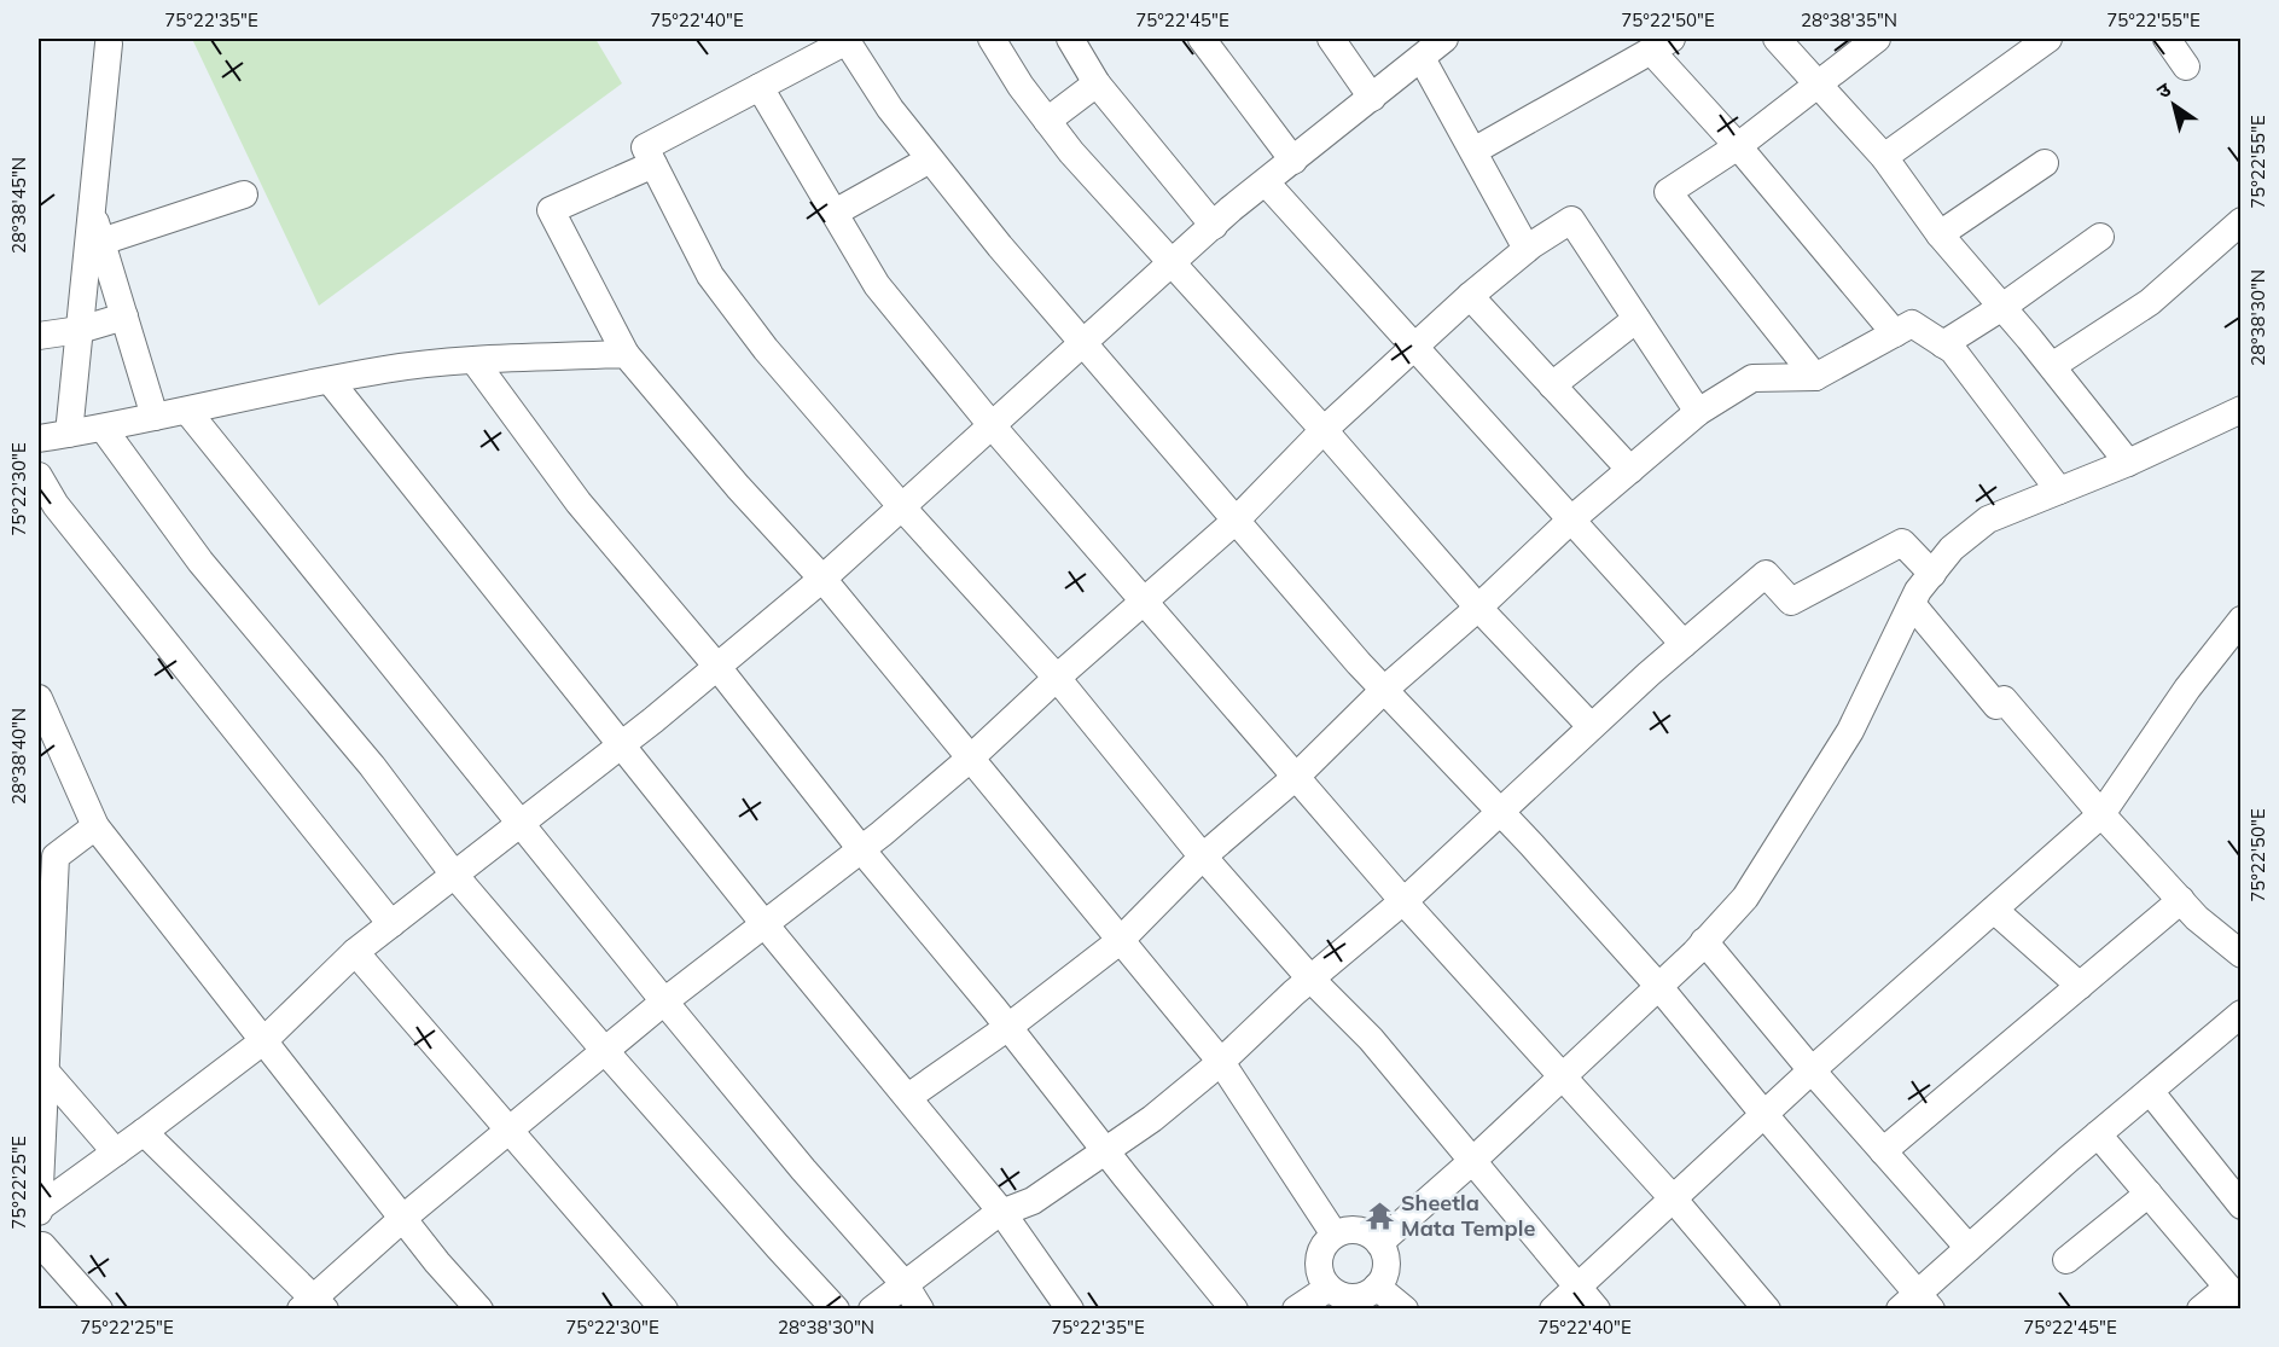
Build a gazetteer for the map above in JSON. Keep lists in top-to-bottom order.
{
  "places": {
    "temple": ["Sheetla Mata Temple"]
  },
  "north": "top left",
  "coordinates": [
    "75°22'35\"E",
    "75°22'40\"E",
    "75°22'45\"E",
    "75°22'50\"E",
    "28°38'35\"N",
    "75°22'55\"E",
    "28°38'45\"N",
    "28°38'30\"N",
    "75°22'30\"E",
    "28°38'40\"N",
    "75°22'25\"E"
  ]
}
